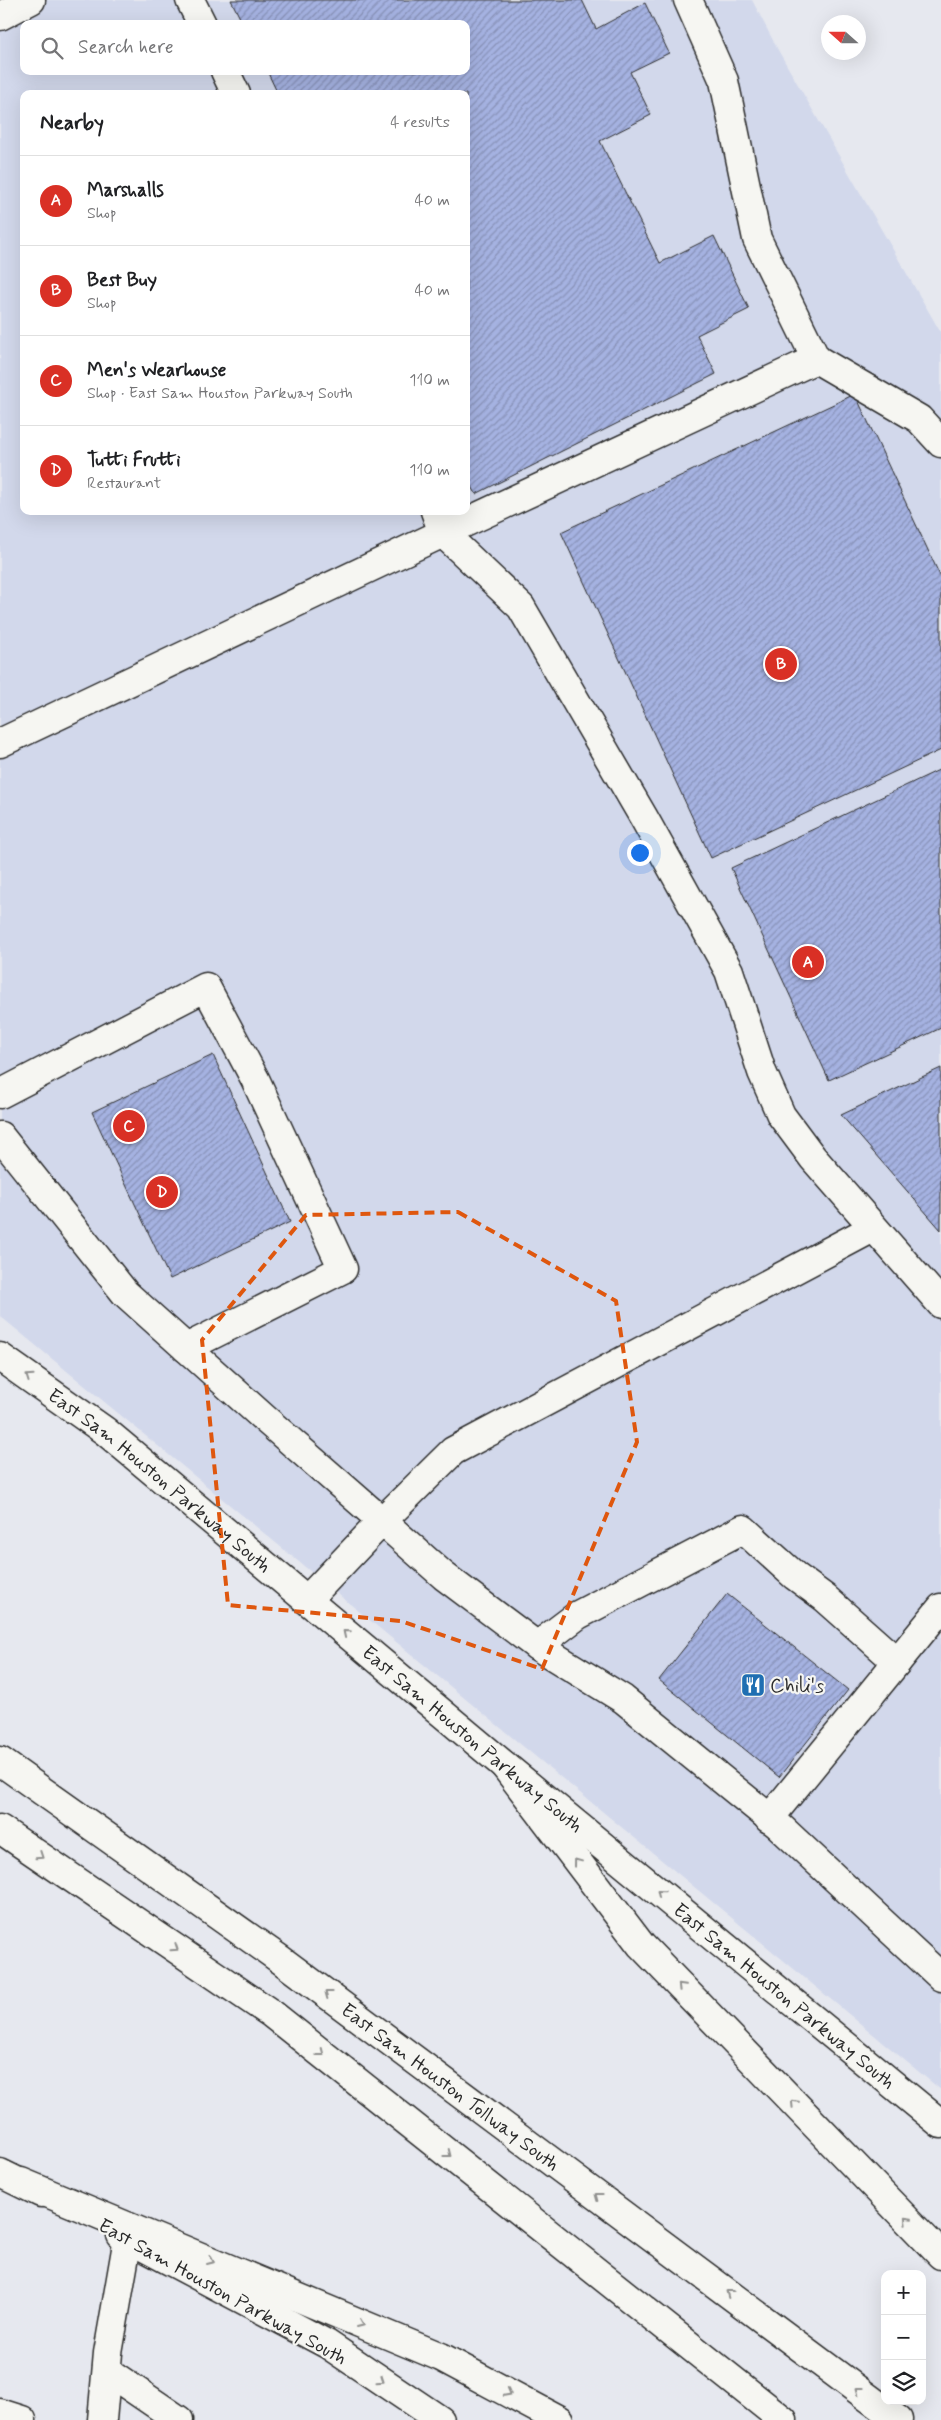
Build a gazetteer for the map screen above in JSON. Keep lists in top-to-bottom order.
{
  "streets": {
    "main road": ["East Sam Houston Parkway South", "East Sam Houston Tollway South"]
  },
  "places": {
    "restaurant": ["Chili's"]
  },
  "north": "left",
  "page": {
    "search": "Search here",
    "heading": ["Nearby", "4 results"],
    "list": [
      {
        "mark": "A",
        "name": "Marshalls",
        "note": "Shop",
        "value": "40 m"
      },
      {
        "mark": "B",
        "name": "Best Buy",
        "note": "Shop",
        "value": "40 m"
      },
      {
        "mark": "C",
        "name": "Men's Wearhouse",
        "note": "Shop · East Sam Houston Parkway South",
        "value": "110 m"
      },
      {
        "mark": "D",
        "name": "Tutti Frutti",
        "note": "Restaurant",
        "value": "110 m"
      }
    ],
    "pins": [
      "B",
      "A",
      "C",
      "D"
    ],
    "map_buttons": ["+", "−"]
  }
}
